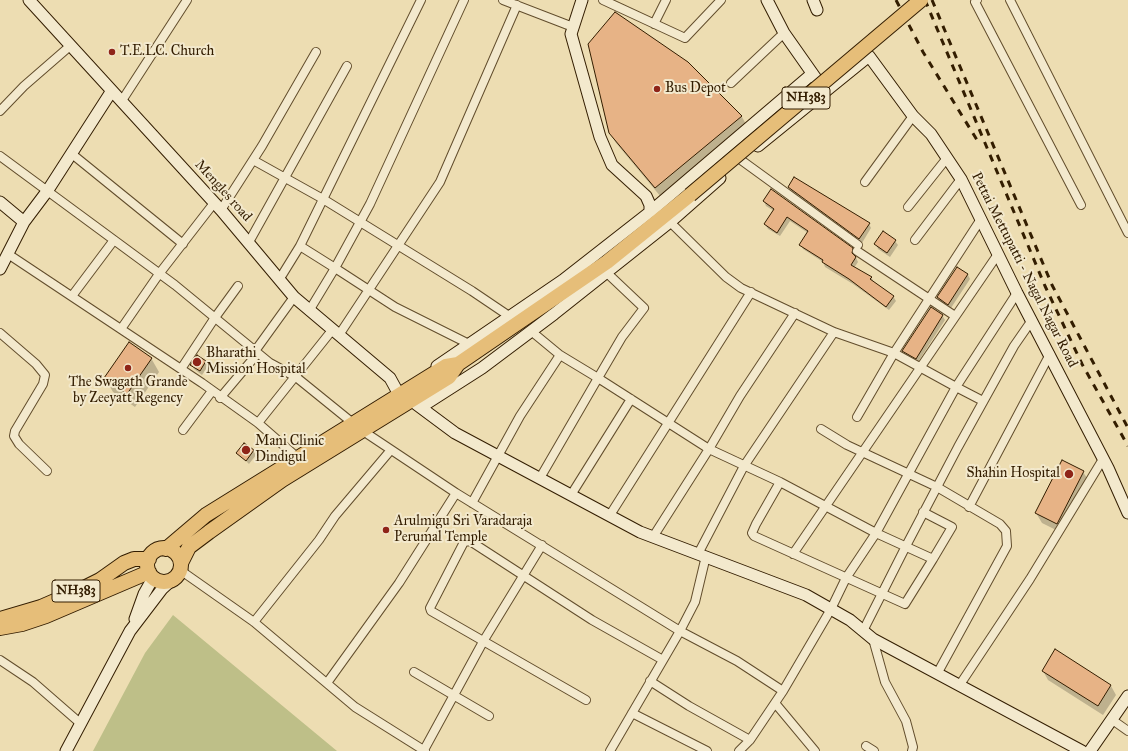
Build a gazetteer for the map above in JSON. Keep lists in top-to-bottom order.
{
  "streets": {
    "highway": ["NH383"],
    "main road": ["Mengles road", "Pettai Mettupatti - Nagal Nagar Road"]
  },
  "crossings": [
    ["NH383", "Mengles road"]
  ],
  "places": [
    "T.E.LC. Church",
    "Bus Depot",
    "Bharathi Mission Hospital",
    "The Swagath Grande by Zeeyatt Regency",
    "Mani Clinic Dindigul",
    "Shahin Hospital",
    "Arulmigu Sri Varadaraja Perumal Temple"
  ]
}
